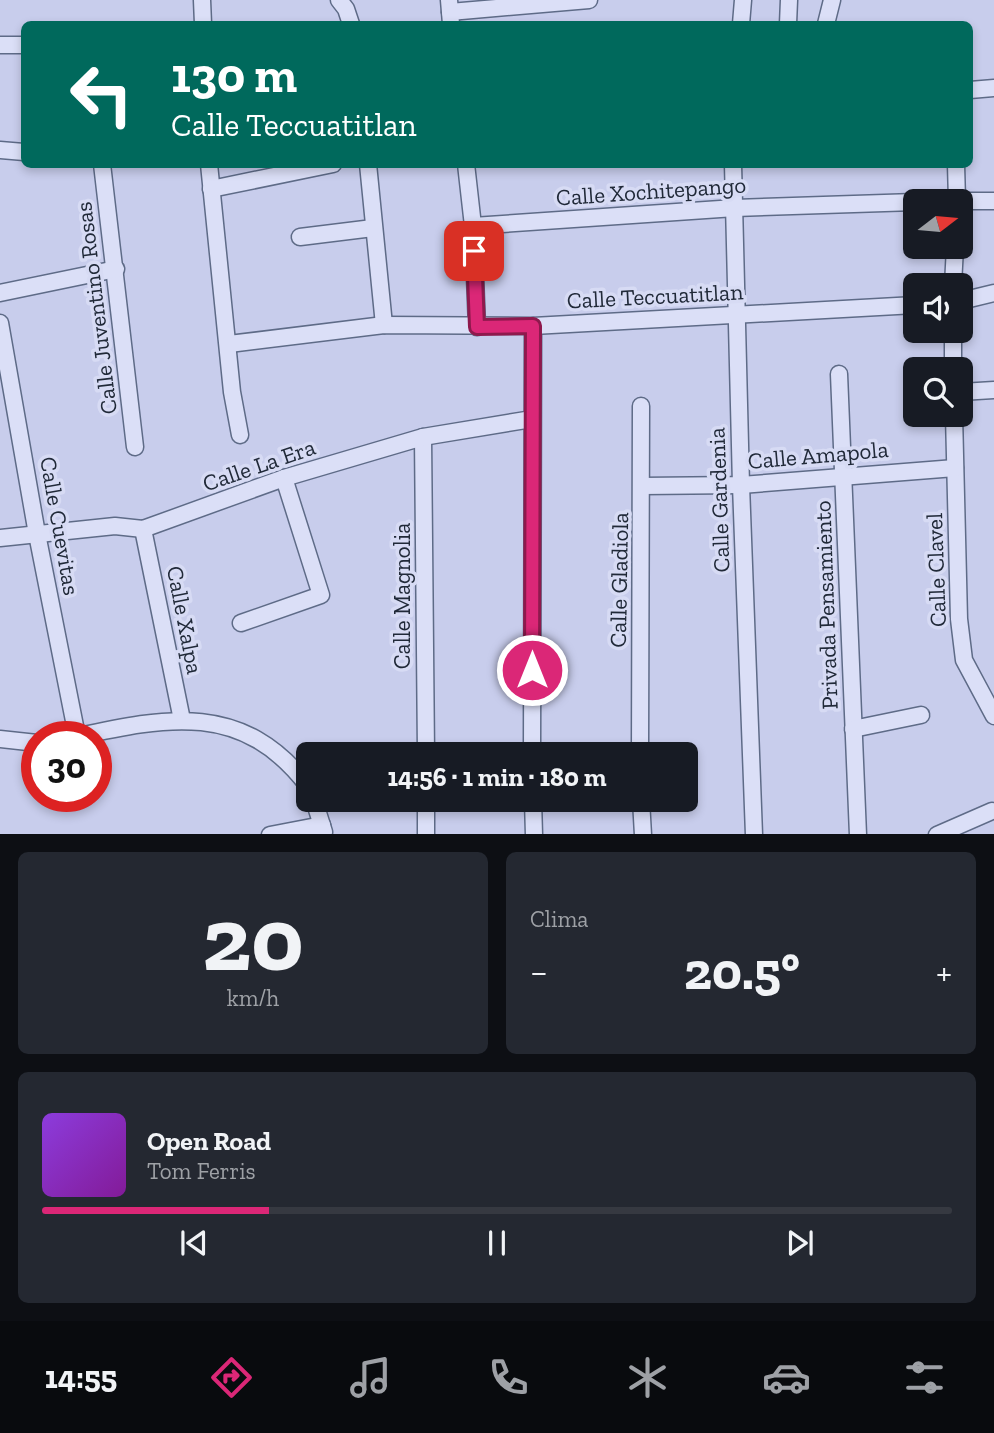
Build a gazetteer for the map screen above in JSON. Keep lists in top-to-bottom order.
{
  "streets": {
    "street": [
      "Calle Xochitepango",
      "Calle Teccuatitlan",
      "Calle Juventino Rosas",
      "Calle Amapola",
      "Calle La Era",
      "Calle Gardenia",
      "Calle Cuevitas",
      "Calle Clavel",
      "Calle Gladiola",
      "Calle Magnolia",
      "Privada Pensamiento",
      "Calle Xalpa"
    ]
  },
  "crossings": [
    ["Calle Xochitepango", "Calle Gardenia"],
    ["Calle Teccuatitlan", "Calle Gardenia"],
    ["Calle Amapola", "Calle Gardenia"],
    ["Calle Amapola", "Calle Clavel"],
    ["Calle Amapola", "Calle Gladiola"],
    ["Calle Amapola", "Privada Pensamiento"],
    ["Calle La Era", "Calle Cuevitas"],
    ["Calle La Era", "Calle Magnolia"],
    ["Calle La Era", "Calle Xalpa"]
  ],
  "north": "right",
  "page": {
    "turn": ["130 m", "Calle Teccuatitlan"],
    "limit": "30",
    "trip": "14:56 · 1 min · 180 m",
    "tile": [
      ["20", "km/h"],
      "Clima"
    ],
    "heat": ["−", "20.5°", "+"],
    "song": ["Open Road", "Tom Ferris"],
    "tabs": "14:55"
  }
}
